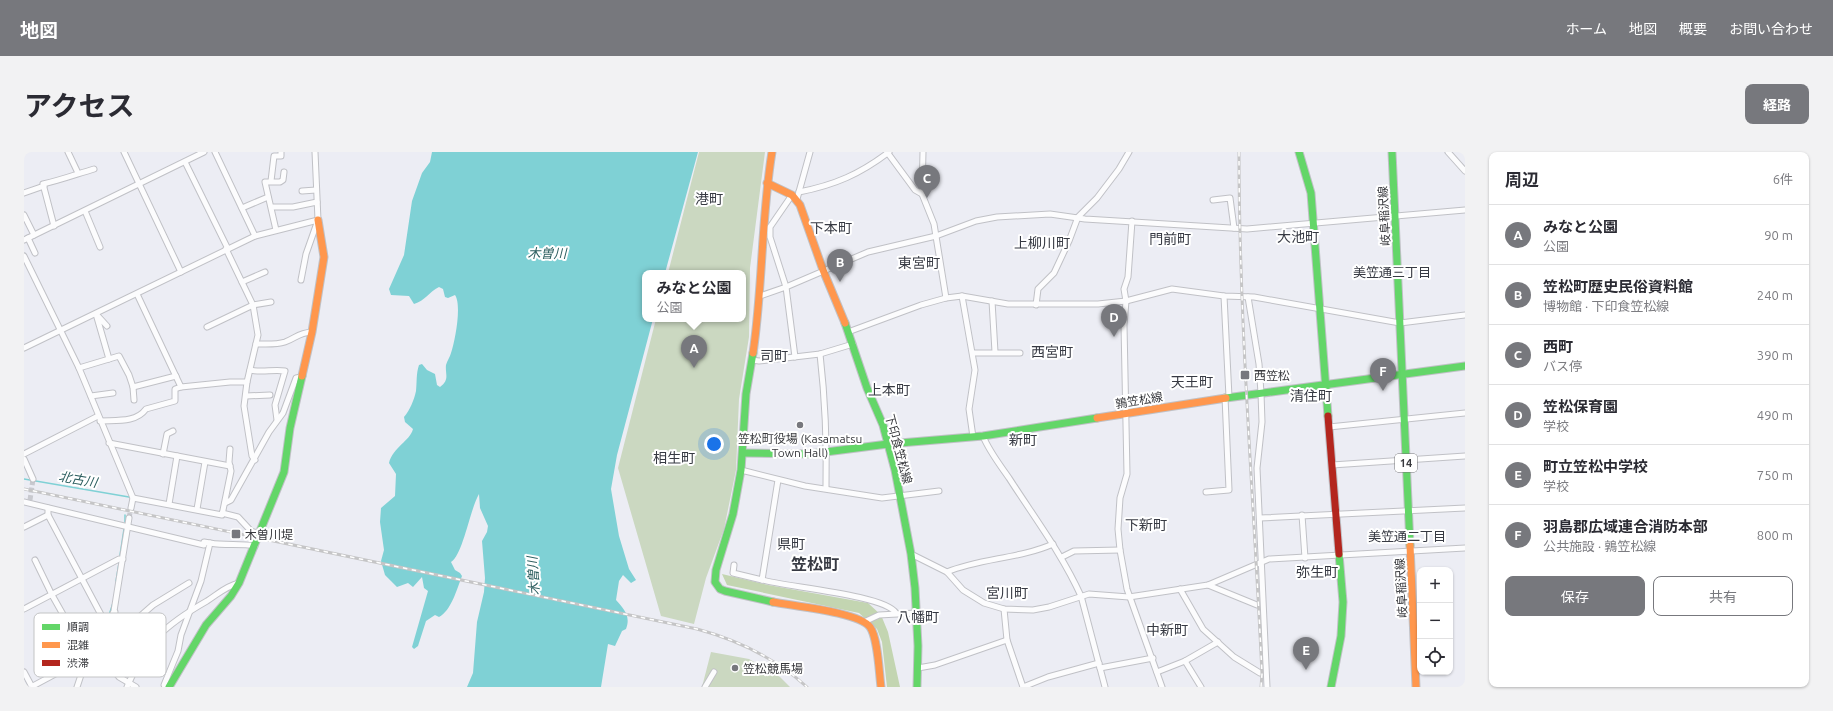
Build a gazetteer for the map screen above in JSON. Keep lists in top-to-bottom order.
{
  "streets": {
    "street": [
      "岐阜稲沢線",
      "鶉笠松線",
      "下印食笠松線",
      "14"
    ]
  },
  "crossings": [
    ["岐阜稲沢線", "鶉笠松線"],
    ["鶉笠松線", "下印食笠松線"]
  ],
  "districts": [
    "港町",
    "下本町",
    "大池町",
    "門前町",
    "上柳川町",
    "東宮町",
    "美笠通三丁目",
    "西宮町",
    "司町",
    "天王町",
    "上本町",
    "清住町",
    "新町",
    "相生町",
    "下新町",
    "美笠通二丁目",
    "県町",
    "笠松町",
    "弥生町",
    "宮川町",
    "八幡町",
    "中新町"
  ],
  "water": ["木曽川", "北古川"],
  "places": {
    "transit": ["西笠松", "木曽川堤"],
    "other": ["笠松町役場 (Kasamatsu Town Hall)", "笠松競馬場"]
  },
  "legend": ["順調", "混雑", "渋滞"],
  "page": {
    "header": "地図",
    "nav": [
      "ホーム",
      "地図",
      "概要",
      "お問い合わせ"
    ],
    "title": "アクセス",
    "buttons": [
      "経路",
      ["保存", "共有"]
    ],
    "heading": ["周辺", "6件"],
    "pins": [
      "C",
      "B",
      "D",
      "A",
      "F",
      "E"
    ],
    "list": [
      {
        "mark": "A",
        "name": "みなと公園",
        "note": "公園",
        "value": "90 m"
      },
      {
        "mark": "B",
        "name": "笠松町歴史民俗資料館",
        "note": "博物館 · 下印食笠松線",
        "value": "240 m"
      },
      {
        "mark": "C",
        "name": "西町",
        "note": "バス停",
        "value": "390 m"
      },
      {
        "mark": "D",
        "name": "笠松保育園",
        "note": "学校",
        "value": "490 m"
      },
      {
        "mark": "E",
        "name": "町立笠松中学校",
        "note": "学校",
        "value": "750 m"
      },
      {
        "mark": "F",
        "name": "羽島郡広域連合消防本部",
        "note": "公共施設 · 鶉笠松線",
        "value": "800 m"
      }
    ],
    "popup": ["みなと公園", "公園"],
    "map_buttons": ["+", "−"]
  }
}
